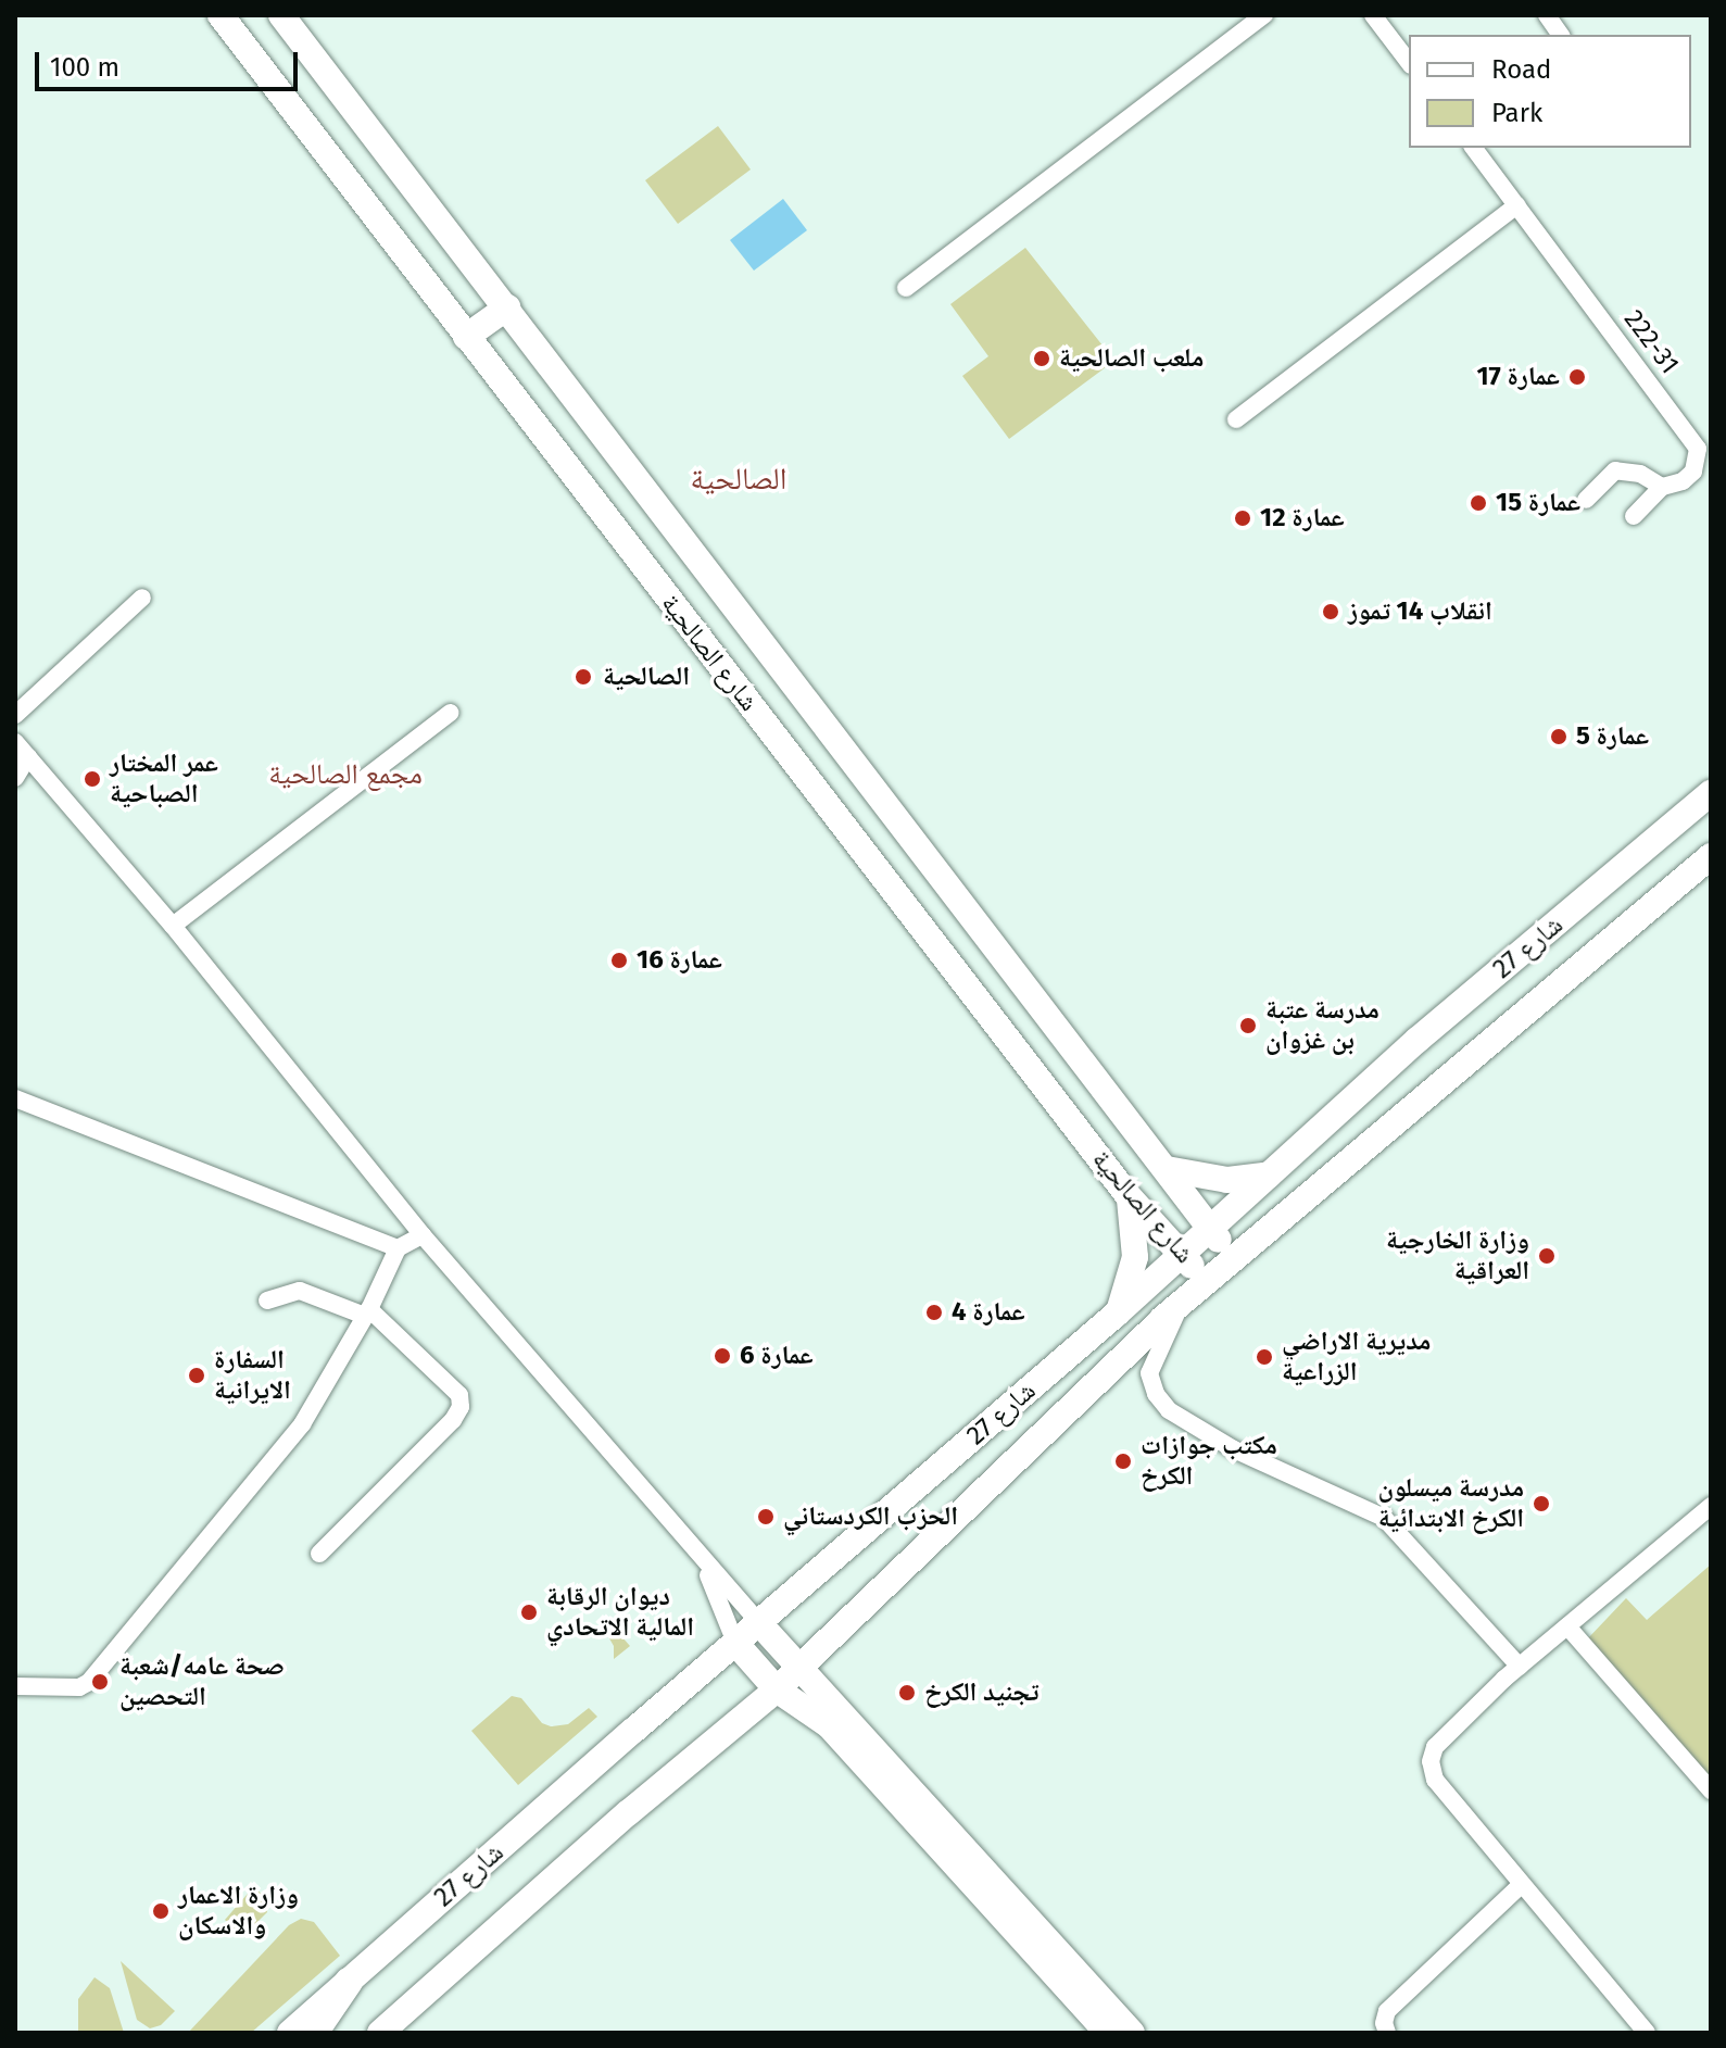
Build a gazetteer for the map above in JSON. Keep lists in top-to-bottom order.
{
  "streets": {
    "main road": ["شارع الصالحية", "شارع 27"],
    "street": ["222-31"]
  },
  "crossings": [
    ["شارع الصالحية", "شارع 27"]
  ],
  "districts": ["الصالحية", "مجمع الصالحية"],
  "places": [
    "ملعب الصالحية",
    "عمارة 17",
    "عمارة 15",
    "عمارة 12",
    "انقلاب 14 تموز",
    "الصالحية",
    "عمارة 5",
    "عمر المختار الصباحية",
    "عمارة 16",
    "مدرسة عتبة بن غزوان",
    "وزارة الخارجية العراقية",
    "عمارة 4",
    "عمارة 6",
    "مديرية الاراضي الزراعية",
    "السفارة الايرانية",
    "مكتب جوازات الكرخ",
    "مدرسة ميسلون الكرخ الابتدائية",
    "الحزب الكردستاني",
    "ديوان الرقابة المالية الاتحادي",
    "صحة عامه/شعبة التحصين",
    "تجنيد الكرخ",
    "وزارة الاعمار والاسكان"
  ],
  "legend": ["Road", "Park"],
  "scale_bar": "100 m"
}
